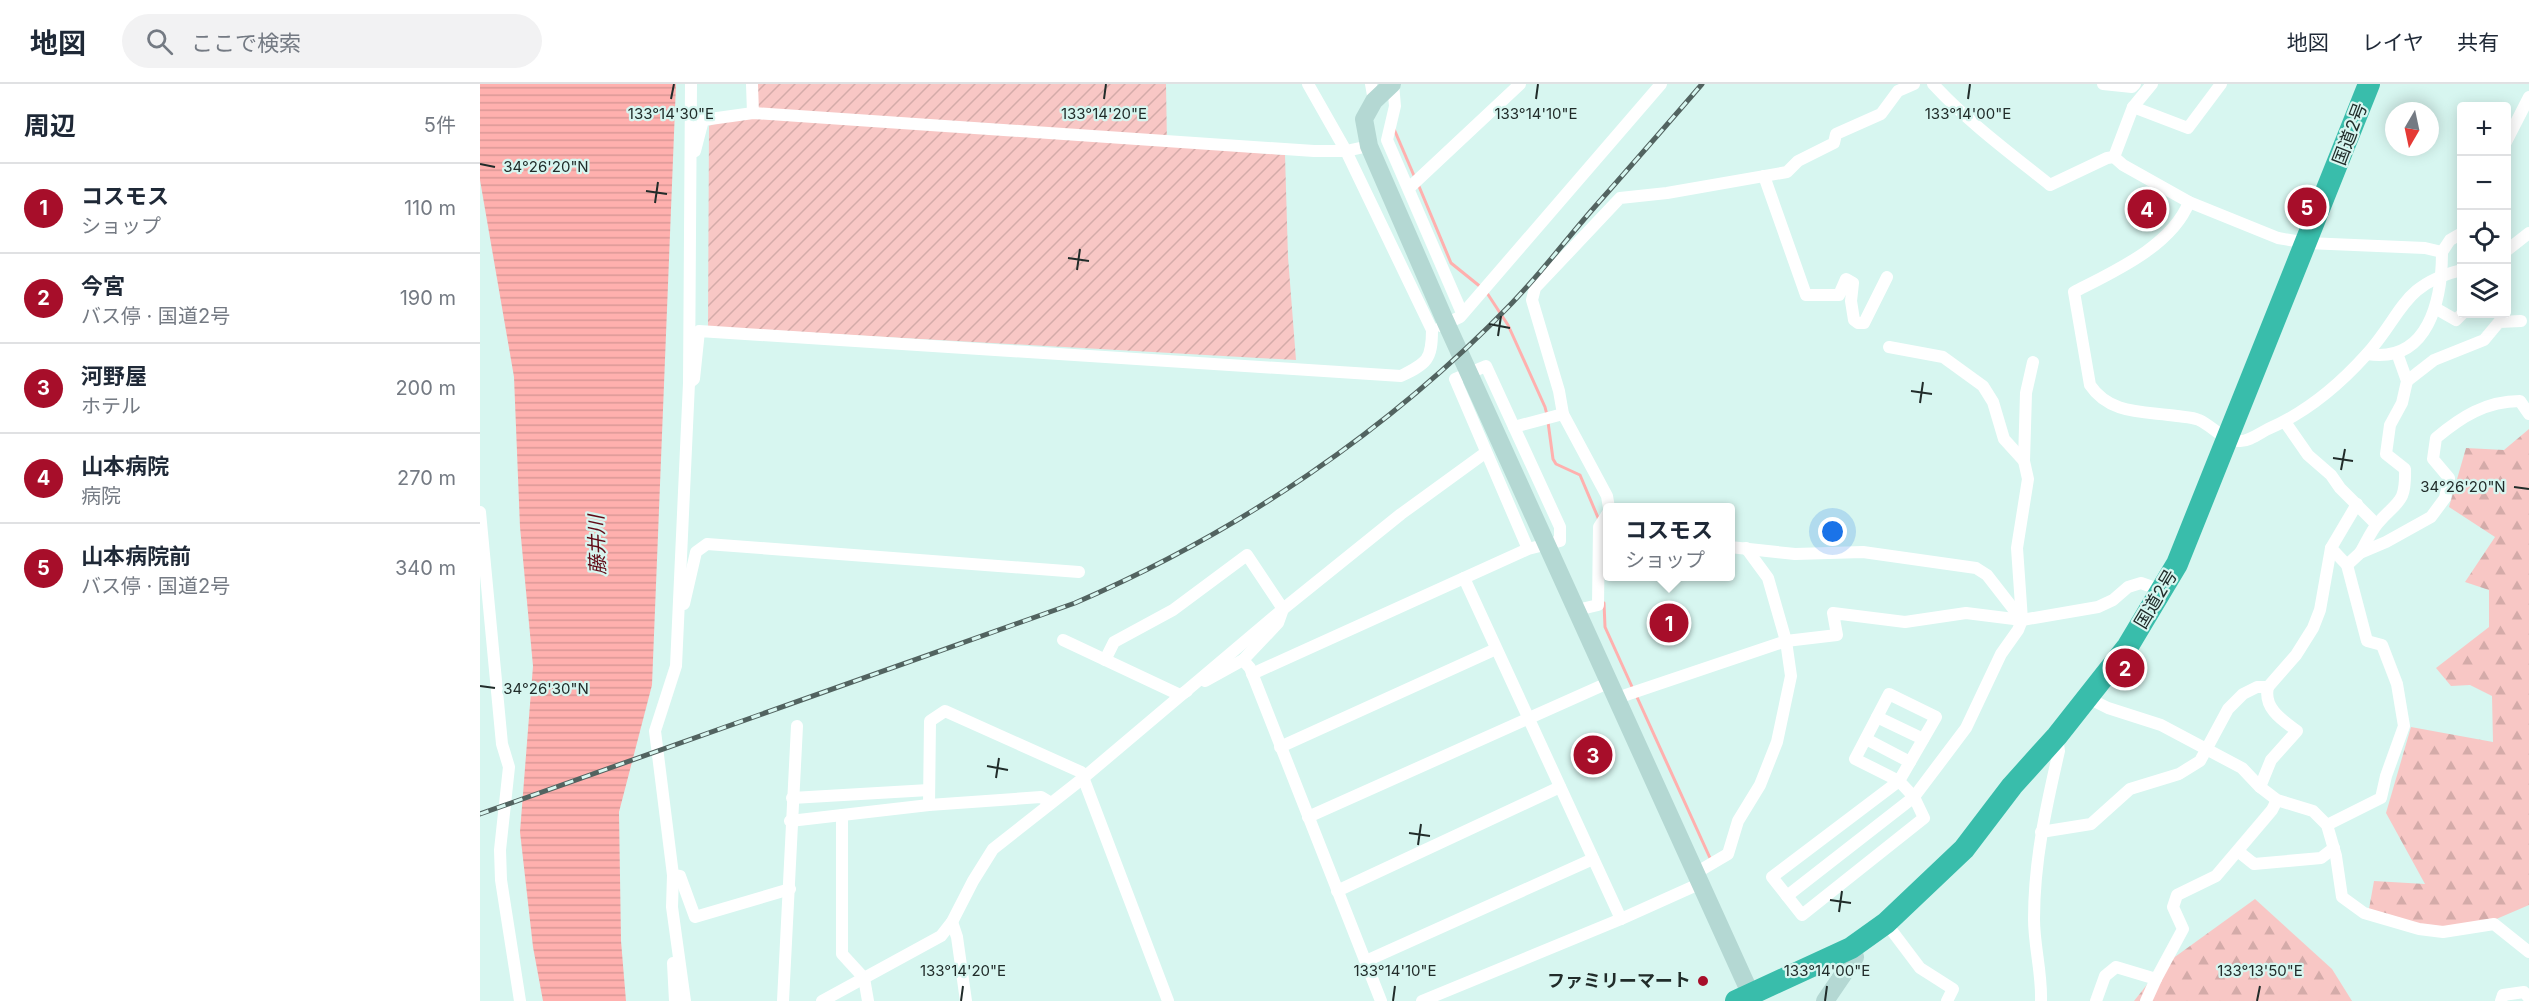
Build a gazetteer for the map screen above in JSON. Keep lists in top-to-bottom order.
{
  "streets": {
    "highway": ["国道2号"]
  },
  "water": ["藤井川"],
  "places": ["ファミリーマート"],
  "north": "bottom",
  "page": {
    "header": "地図",
    "search": "ここで検索",
    "nav": ["地図", "レイヤ", "共有"],
    "heading": ["周辺", "5件"],
    "map_buttons": ["+", "−"],
    "list": [
      {
        "mark": "1",
        "name": "コスモス",
        "note": "ショップ",
        "value": "110 m"
      },
      {
        "mark": "2",
        "name": "今宮",
        "note": "バス停 · 国道2号",
        "value": "190 m"
      },
      {
        "mark": "3",
        "name": "河野屋",
        "note": "ホテル",
        "value": "200 m"
      },
      {
        "mark": "4",
        "name": "山本病院",
        "note": "病院",
        "value": "270 m"
      },
      {
        "mark": "5",
        "name": "山本病院前",
        "note": "バス停 · 国道2号",
        "value": "340 m"
      }
    ],
    "pins": [
      "5",
      "4",
      "1",
      "2",
      "3"
    ],
    "popup": ["コスモス", "ショップ"]
  },
  "coordinates": [
    "133°14'30\"E",
    "133°14'20\"E",
    "133°14'10\"E",
    "133°14'00\"E",
    "34°26'20\"N",
    "34°26'30\"N",
    "133°13'50\"E"
  ]
}
